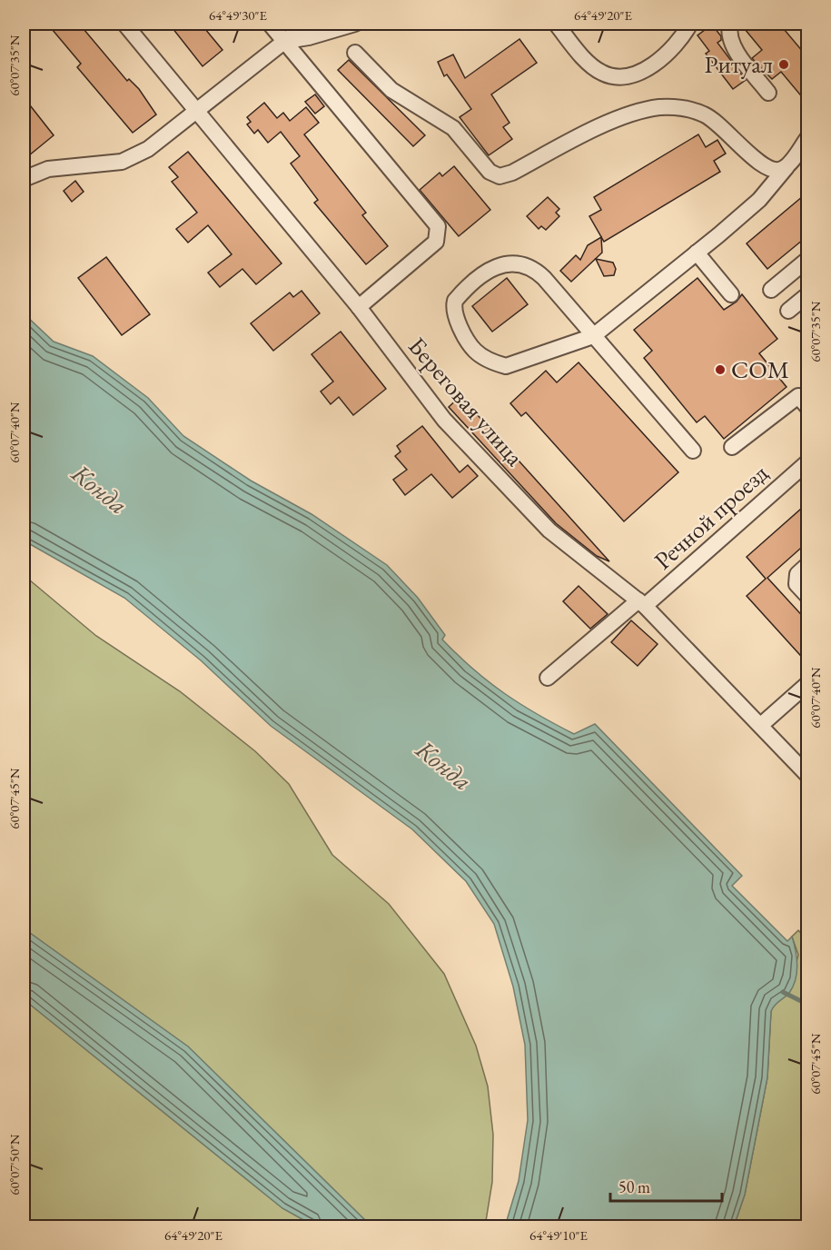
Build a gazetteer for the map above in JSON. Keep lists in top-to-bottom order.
{
  "streets": {
    "street": ["Береговая улица", "Речной проезд"]
  },
  "crossings": [
    ["Береговая улица", "Речной проезд"]
  ],
  "water": ["Конда"],
  "places": ["Ритуал", "СОМ"],
  "scale_bar": "50 m",
  "coordinates": [
    "64°49'30\"E",
    "64°49'20\"E",
    "60°07'35\"N",
    "60°07'40\"N",
    "60°07'45\"N",
    "60°07'50\"N",
    "64°49'10\"E"
  ]
}
